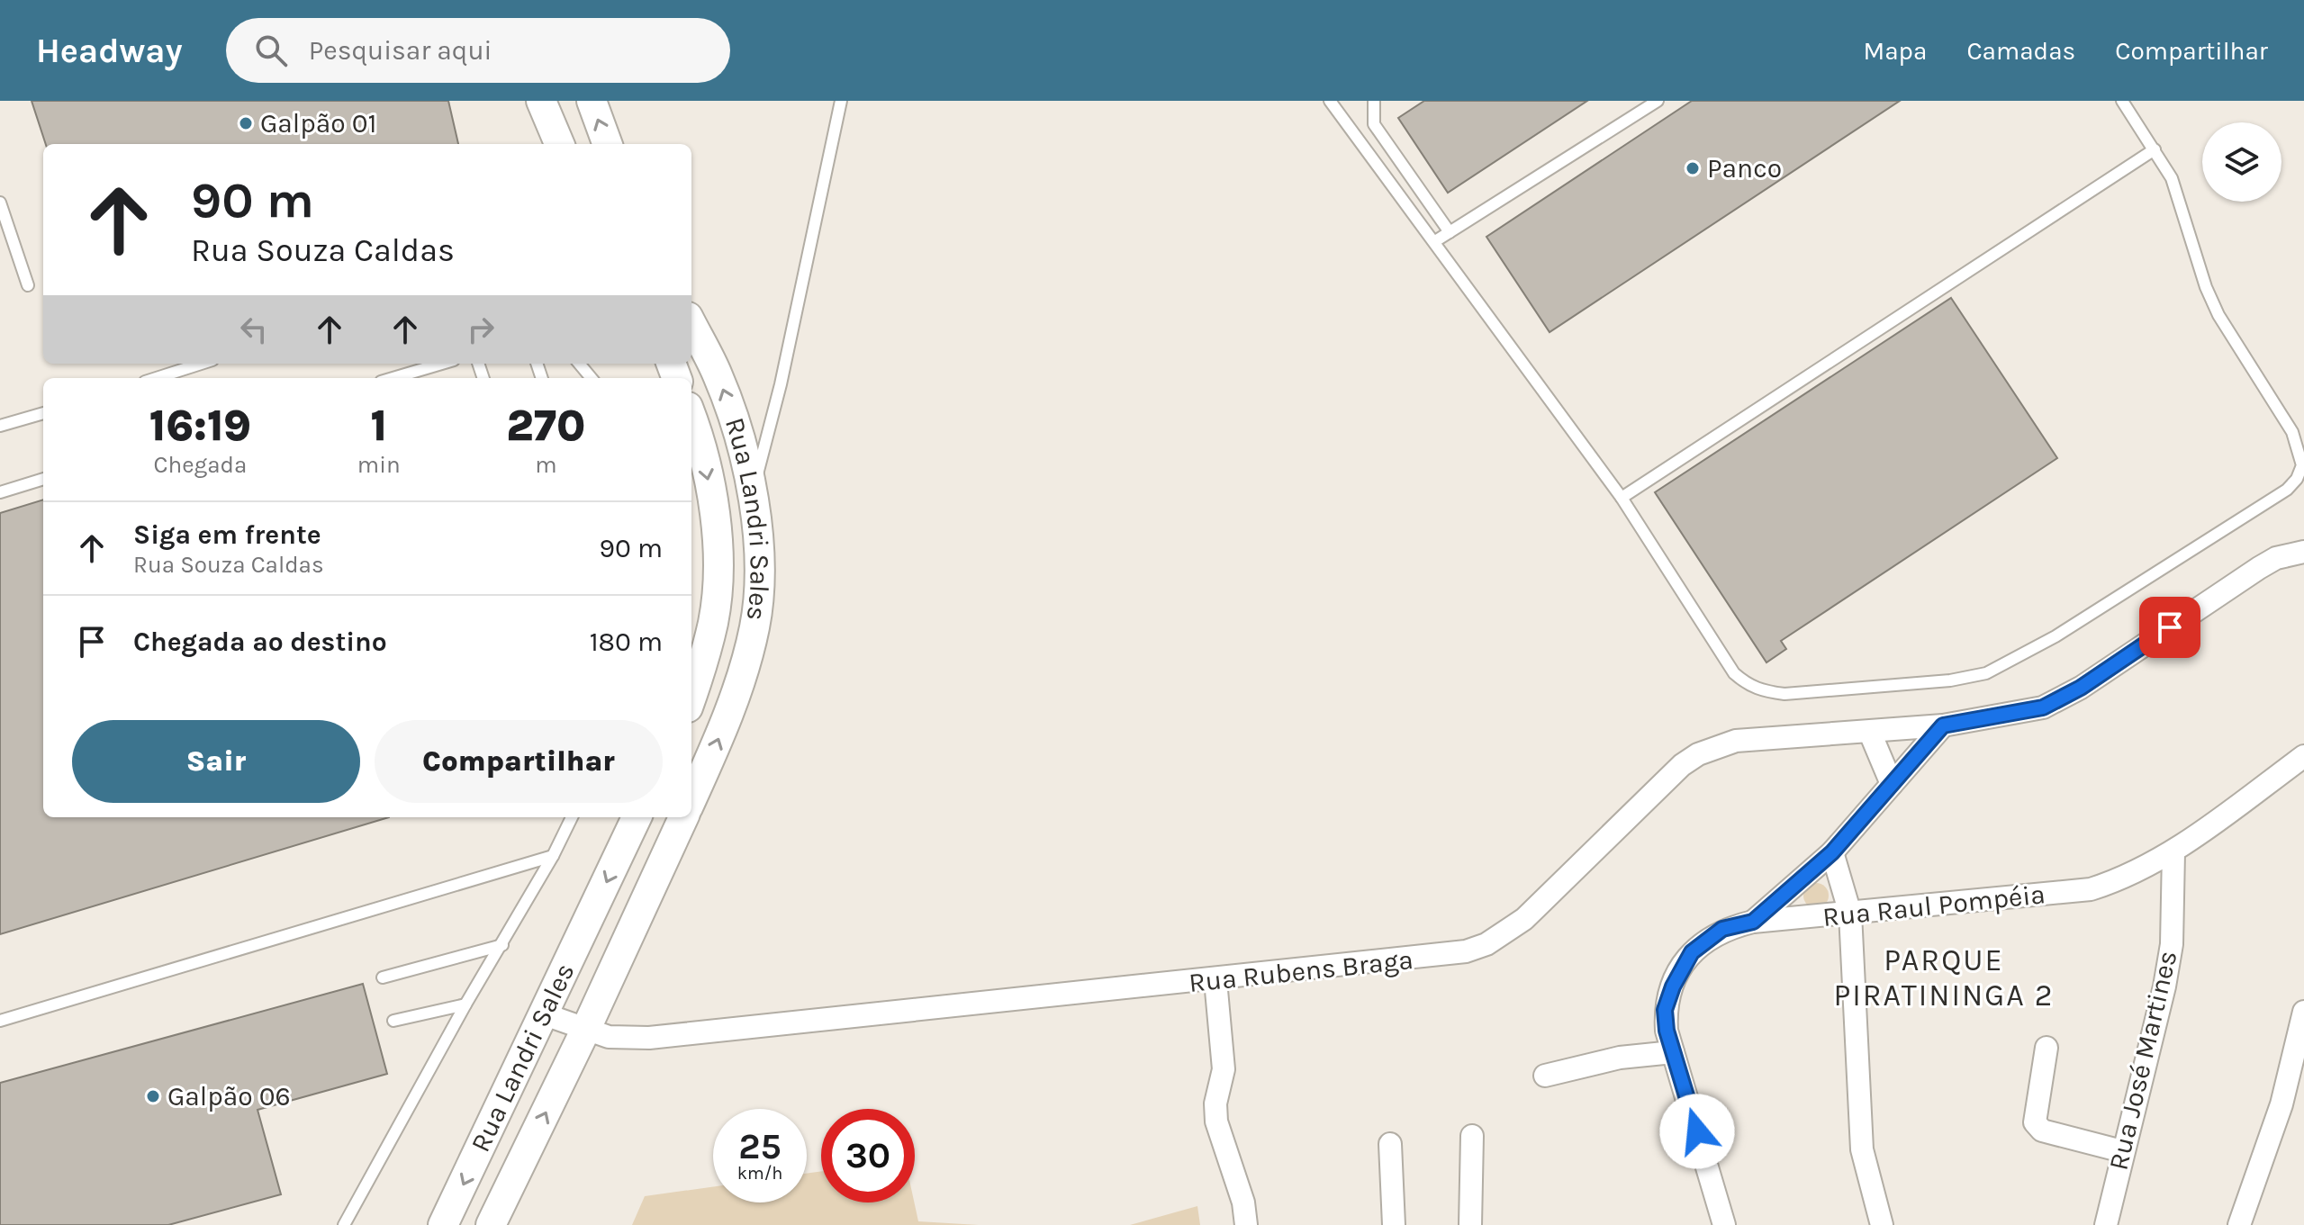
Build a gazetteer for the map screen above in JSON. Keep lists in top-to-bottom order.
{
  "streets": {
    "street": [
      "Rua Landri Sales",
      "Rua Raul Pompéia",
      "Rua Rubens Braga",
      "Rua José Martines"
    ]
  },
  "crossings": [
    ["Rua Landri Sales", "Rua Rubens Braga"],
    ["Rua Raul Pompéia", "Rua José Martines"]
  ],
  "districts": ["PARQUE PIRATININGA 2"],
  "places": ["Galpão 01", "Panco", "Galpão 06"],
  "page": {
    "header": "Headway",
    "search": "Pesquisar aqui",
    "nav": ["Mapa", "Camadas", "Compartilhar"],
    "turn": ["90 m", "Rua Souza Caldas"],
    "eta": [
      "16:19",
      "Chegada",
      "1",
      "min",
      "270",
      "m"
    ],
    "list": [
      {
        "name": "Siga em frente",
        "note": "Rua Souza Caldas",
        "value": "90 m"
      },
      {
        "name": "Chegada ao destino",
        "value": "180 m"
      }
    ],
    "buttons": ["Sair", "Compartilhar"],
    "speed": "25 km/h",
    "limit": "30"
  }
}
